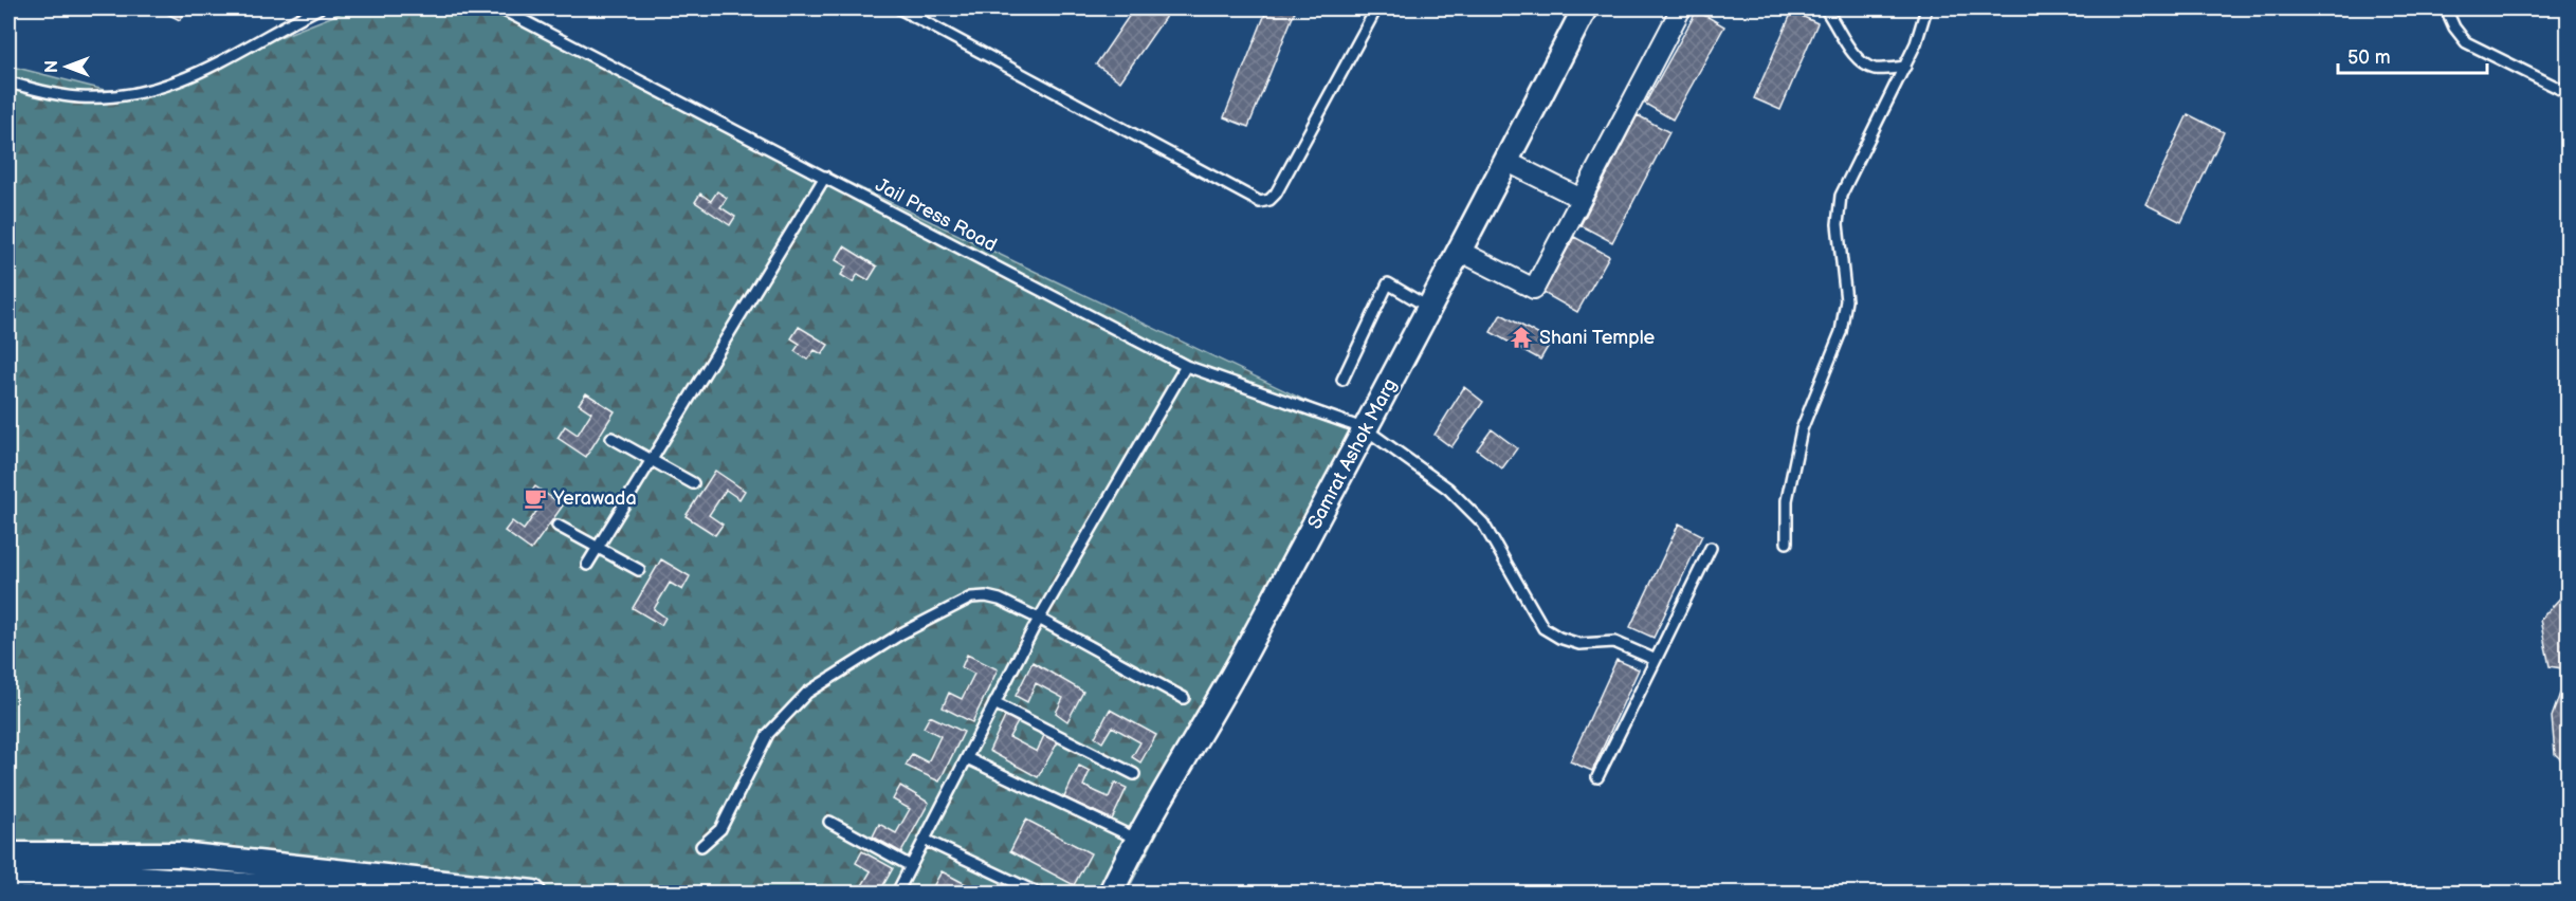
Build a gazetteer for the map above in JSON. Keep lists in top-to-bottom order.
{
  "streets": {
    "street": ["Samrat Ashok Marg"],
    "lane": ["Jail Press Road"]
  },
  "crossings": [
    ["Jail Press Road", "Samrat Ashok Marg"]
  ],
  "places": {
    "temple": ["Shani Temple"],
    "cafe": ["Yerawada"]
  },
  "scale_bar": "50 m",
  "north": "left"
}
